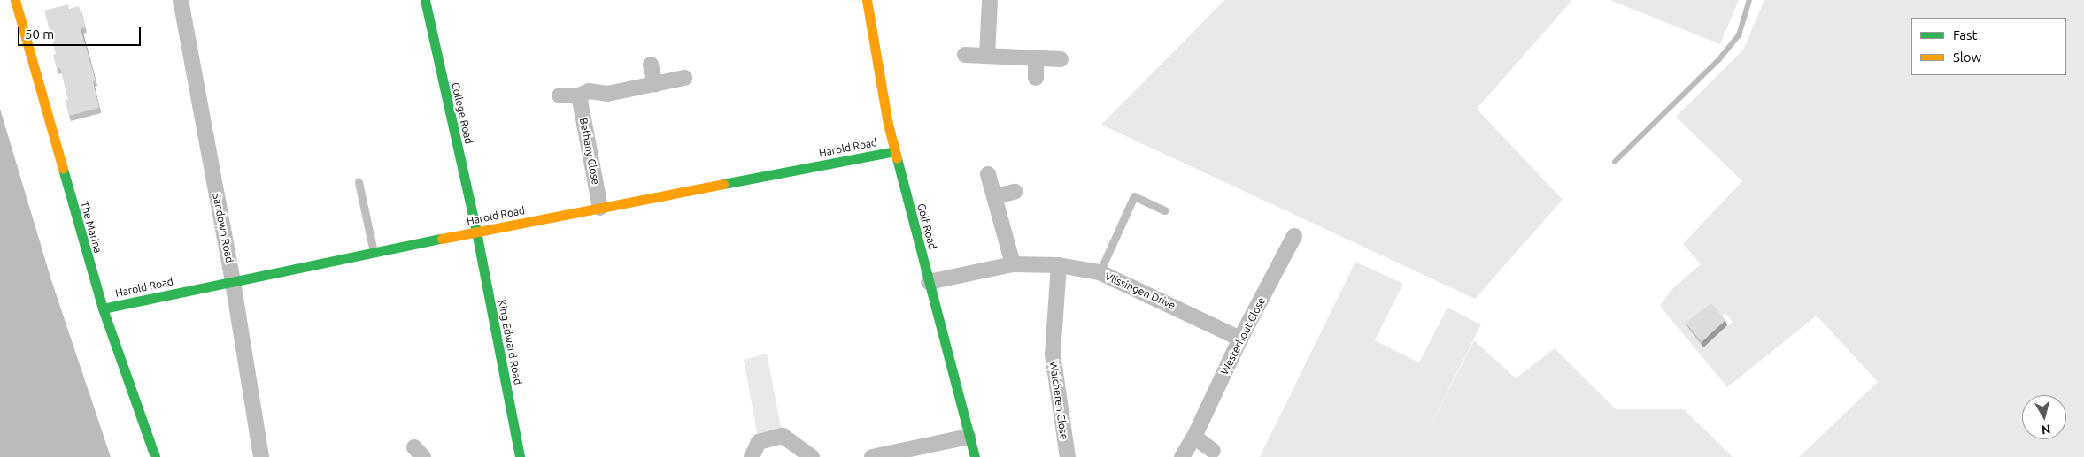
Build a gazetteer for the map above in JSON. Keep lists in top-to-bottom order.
{
  "streets": {
    "street": [
      "College Road",
      "Harold Road",
      "Bethany Close",
      "Golf Road",
      "The Marina",
      "Sandown Road",
      "Vlissingen Drive",
      "Westerhout Close",
      "King Edward Road",
      "Walcheren Close"
    ]
  },
  "crossings": [
    ["College Road", "Harold Road"],
    ["College Road", "King Edward Road"],
    ["Harold Road", "Bethany Close"],
    ["Harold Road", "Golf Road"],
    ["Harold Road", "The Marina"],
    ["Harold Road", "Sandown Road"],
    ["Harold Road", "King Edward Road"],
    ["Golf Road", "Vlissingen Drive"],
    ["Vlissingen Drive", "Westerhout Close"],
    ["Vlissingen Drive", "Walcheren Close"]
  ],
  "legend": ["Fast", "Slow"],
  "scale_bar": "50 m",
  "north": "bottom"
}
